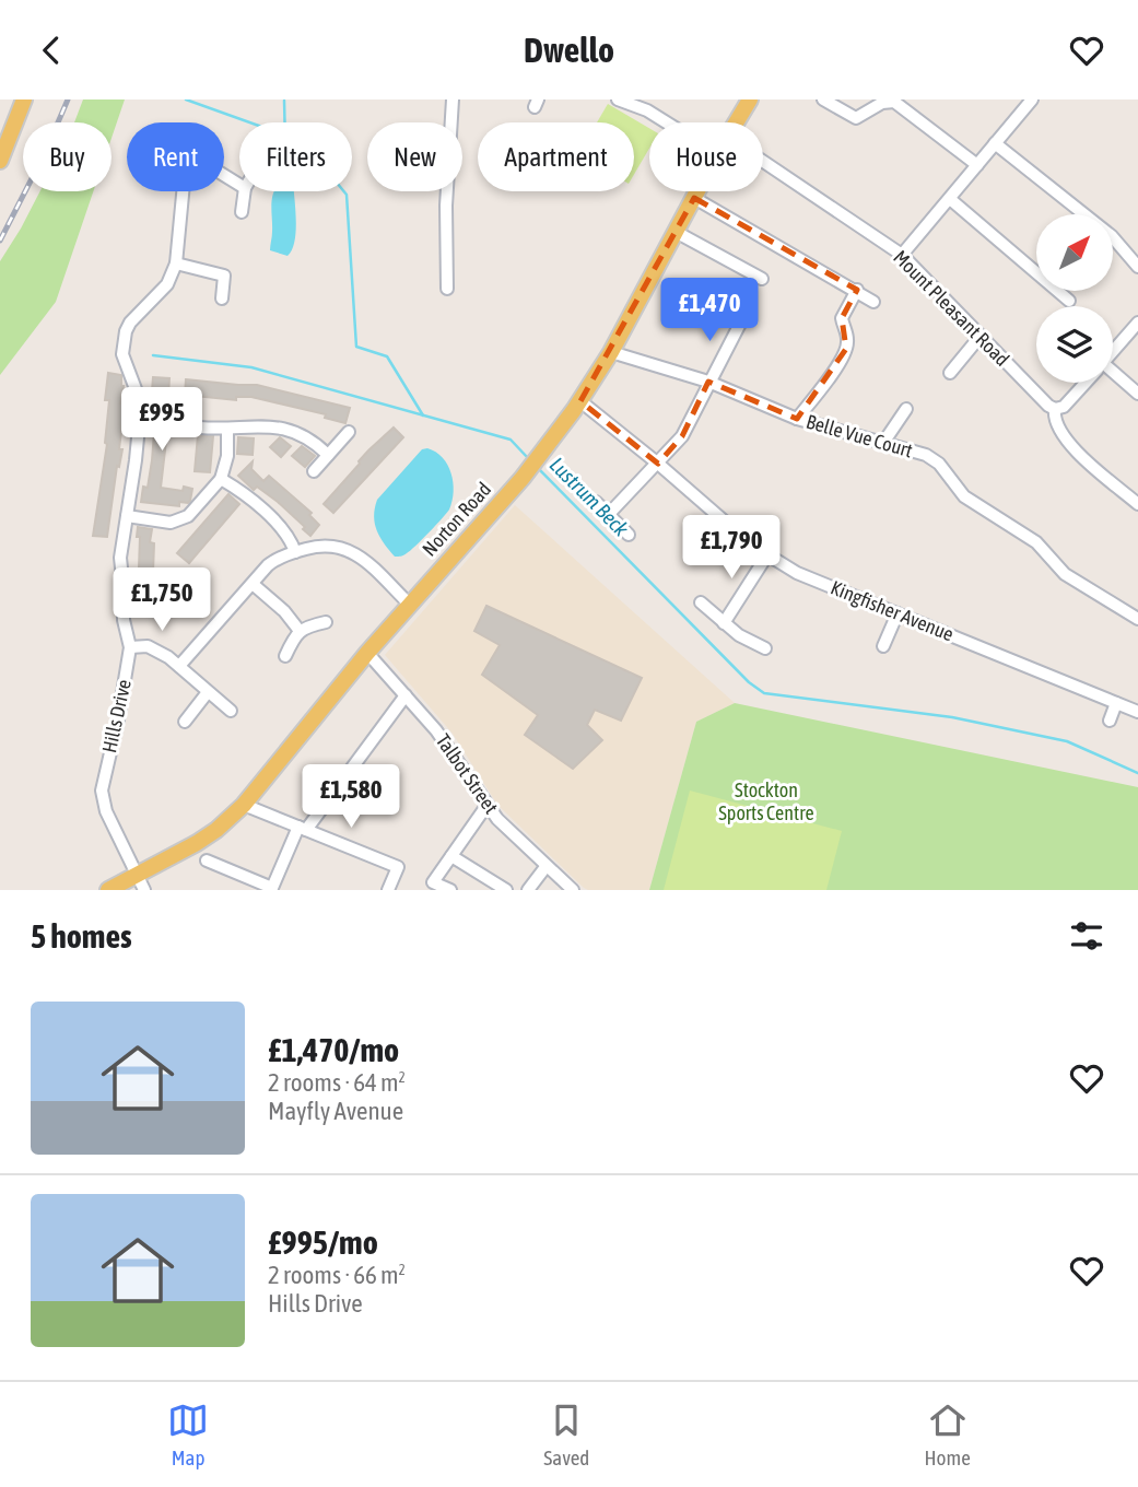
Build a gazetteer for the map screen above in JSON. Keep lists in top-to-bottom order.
{
  "streets": {
    "main road": ["Norton Road"],
    "street": [
      "Mount Pleasant Road",
      "Belle Vue Court",
      "Kingfisher Avenue",
      "Hills Drive",
      "Talbot Street"
    ]
  },
  "crossings": [
    ["Belle Vue Court", "Norton Road"],
    ["Norton Road", "Kingfisher Avenue"],
    ["Norton Road", "Hills Drive"],
    ["Norton Road", "Talbot Street"]
  ],
  "water": ["Lustrum Beck"],
  "parks": ["Stockton Sports Centre"],
  "north": "top right",
  "page": {
    "header": "Dwello",
    "chip": [
      "Buy",
      "Rent",
      "Filters",
      "New",
      "Apartment",
      "House"
    ],
    "price": [
      "£1,470",
      "£995",
      "£1,790",
      "£1,750",
      "£1,580"
    ],
    "heading": "5 homes",
    "list": [
      {
        "name": "£1,470/mo",
        "note": "2 rooms · 64 m² · Mayfly Avenue"
      },
      {
        "name": "£995/mo",
        "note": "2 rooms · 66 m² · Hills Drive"
      }
    ],
    "tabs": ["Map", "Saved", "Home"]
  }
}
